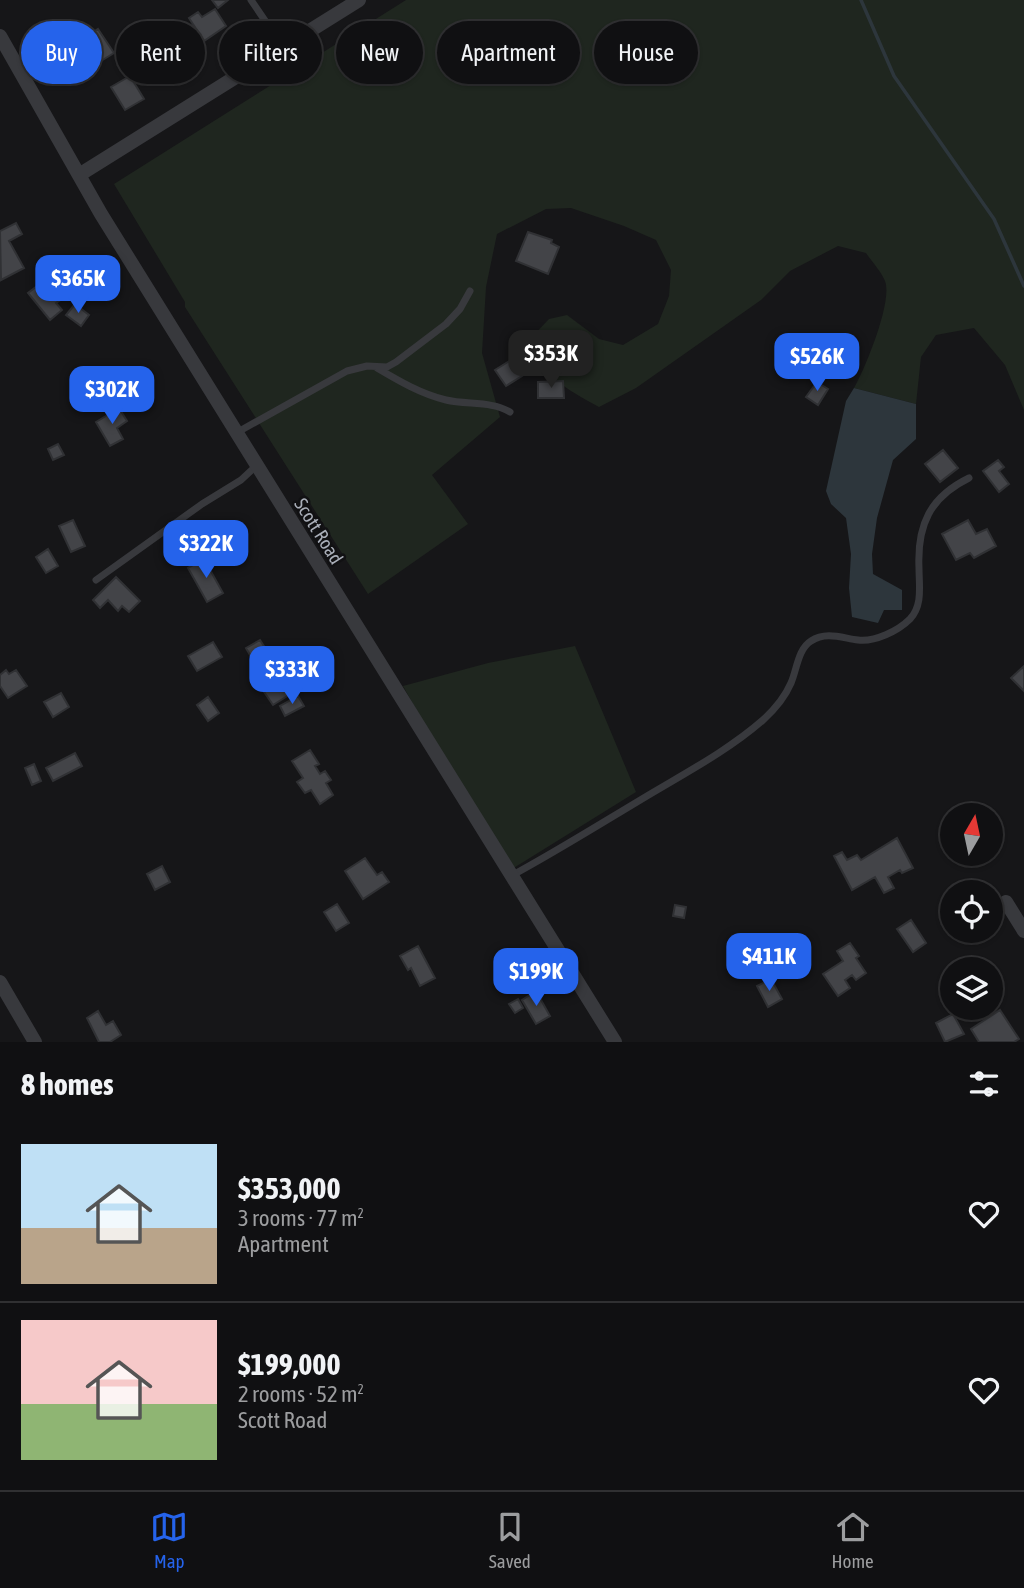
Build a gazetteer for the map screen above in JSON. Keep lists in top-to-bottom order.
{
  "streets": {
    "street": ["Scott Road"]
  },
  "north": "top",
  "page": {
    "chip": [
      "Buy",
      "Rent",
      "Filters",
      "New",
      "Apartment",
      "House"
    ],
    "price": [
      "$365K",
      "$353K",
      "$526K",
      "$302K",
      "$322K",
      "$333K",
      "$411K",
      "$199K"
    ],
    "heading": "8 homes",
    "list": [
      {
        "name": "$353,000",
        "note": "3 rooms · 77 m² · Apartment"
      },
      {
        "name": "$199,000",
        "note": "2 rooms · 52 m² · Scott Road"
      }
    ],
    "tabs": ["Map", "Saved", "Home"]
  }
}
